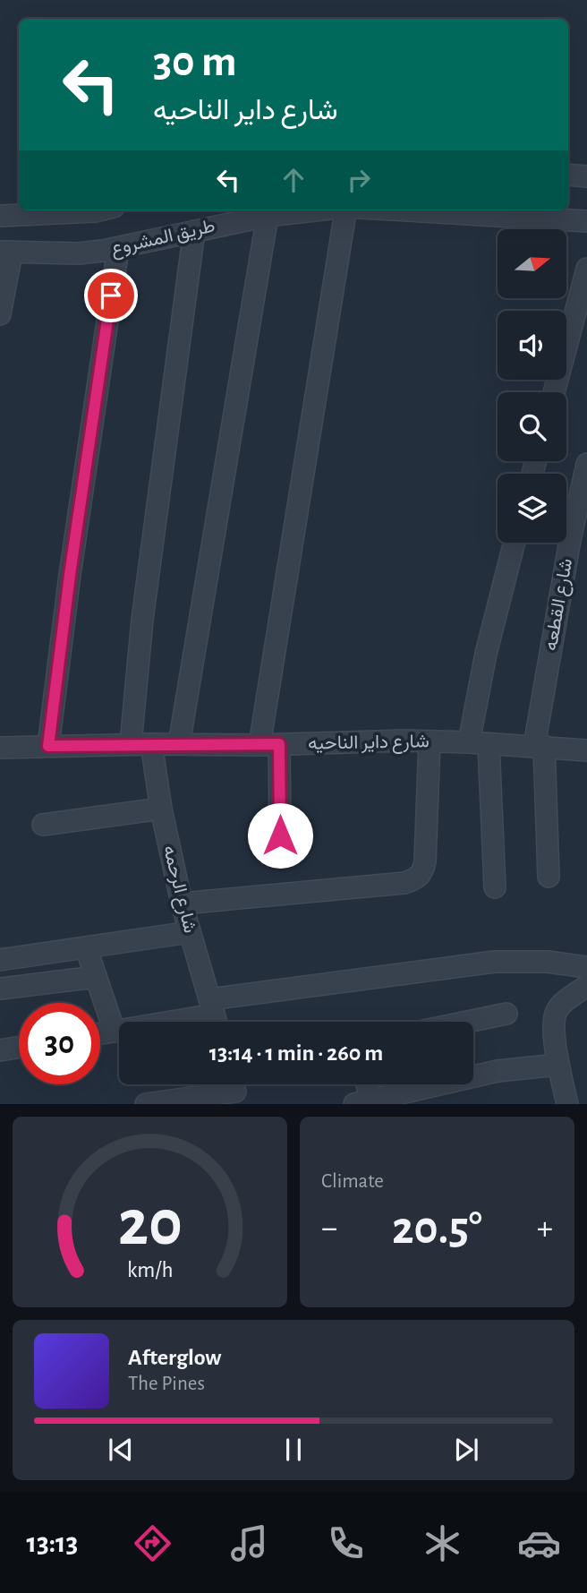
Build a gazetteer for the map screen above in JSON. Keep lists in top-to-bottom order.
{
  "streets": {
    "street": [
      "طريق المشروع",
      "شارع القطعه",
      "شارع داير الناحيه",
      "شارع الرحمه"
    ]
  },
  "crossings": [
    ["طريق المشروع", "شارع الرحمه"],
    ["شارع القطعه", "شارع داير الناحيه"],
    ["شارع داير الناحيه", "شارع الرحمه"]
  ],
  "north": "right",
  "page": {
    "turn": ["30 m", "شارع داير الناحيه"],
    "limit": "30",
    "trip": "13:14 · 1 min · 260 m",
    "tile": "Climate",
    "heat": ["−", "20.5°", "+"],
    "song": ["Afterglow", "The Pines"],
    "tabs": "13:13",
    "gauge": ["20", "km/h"]
  }
}
